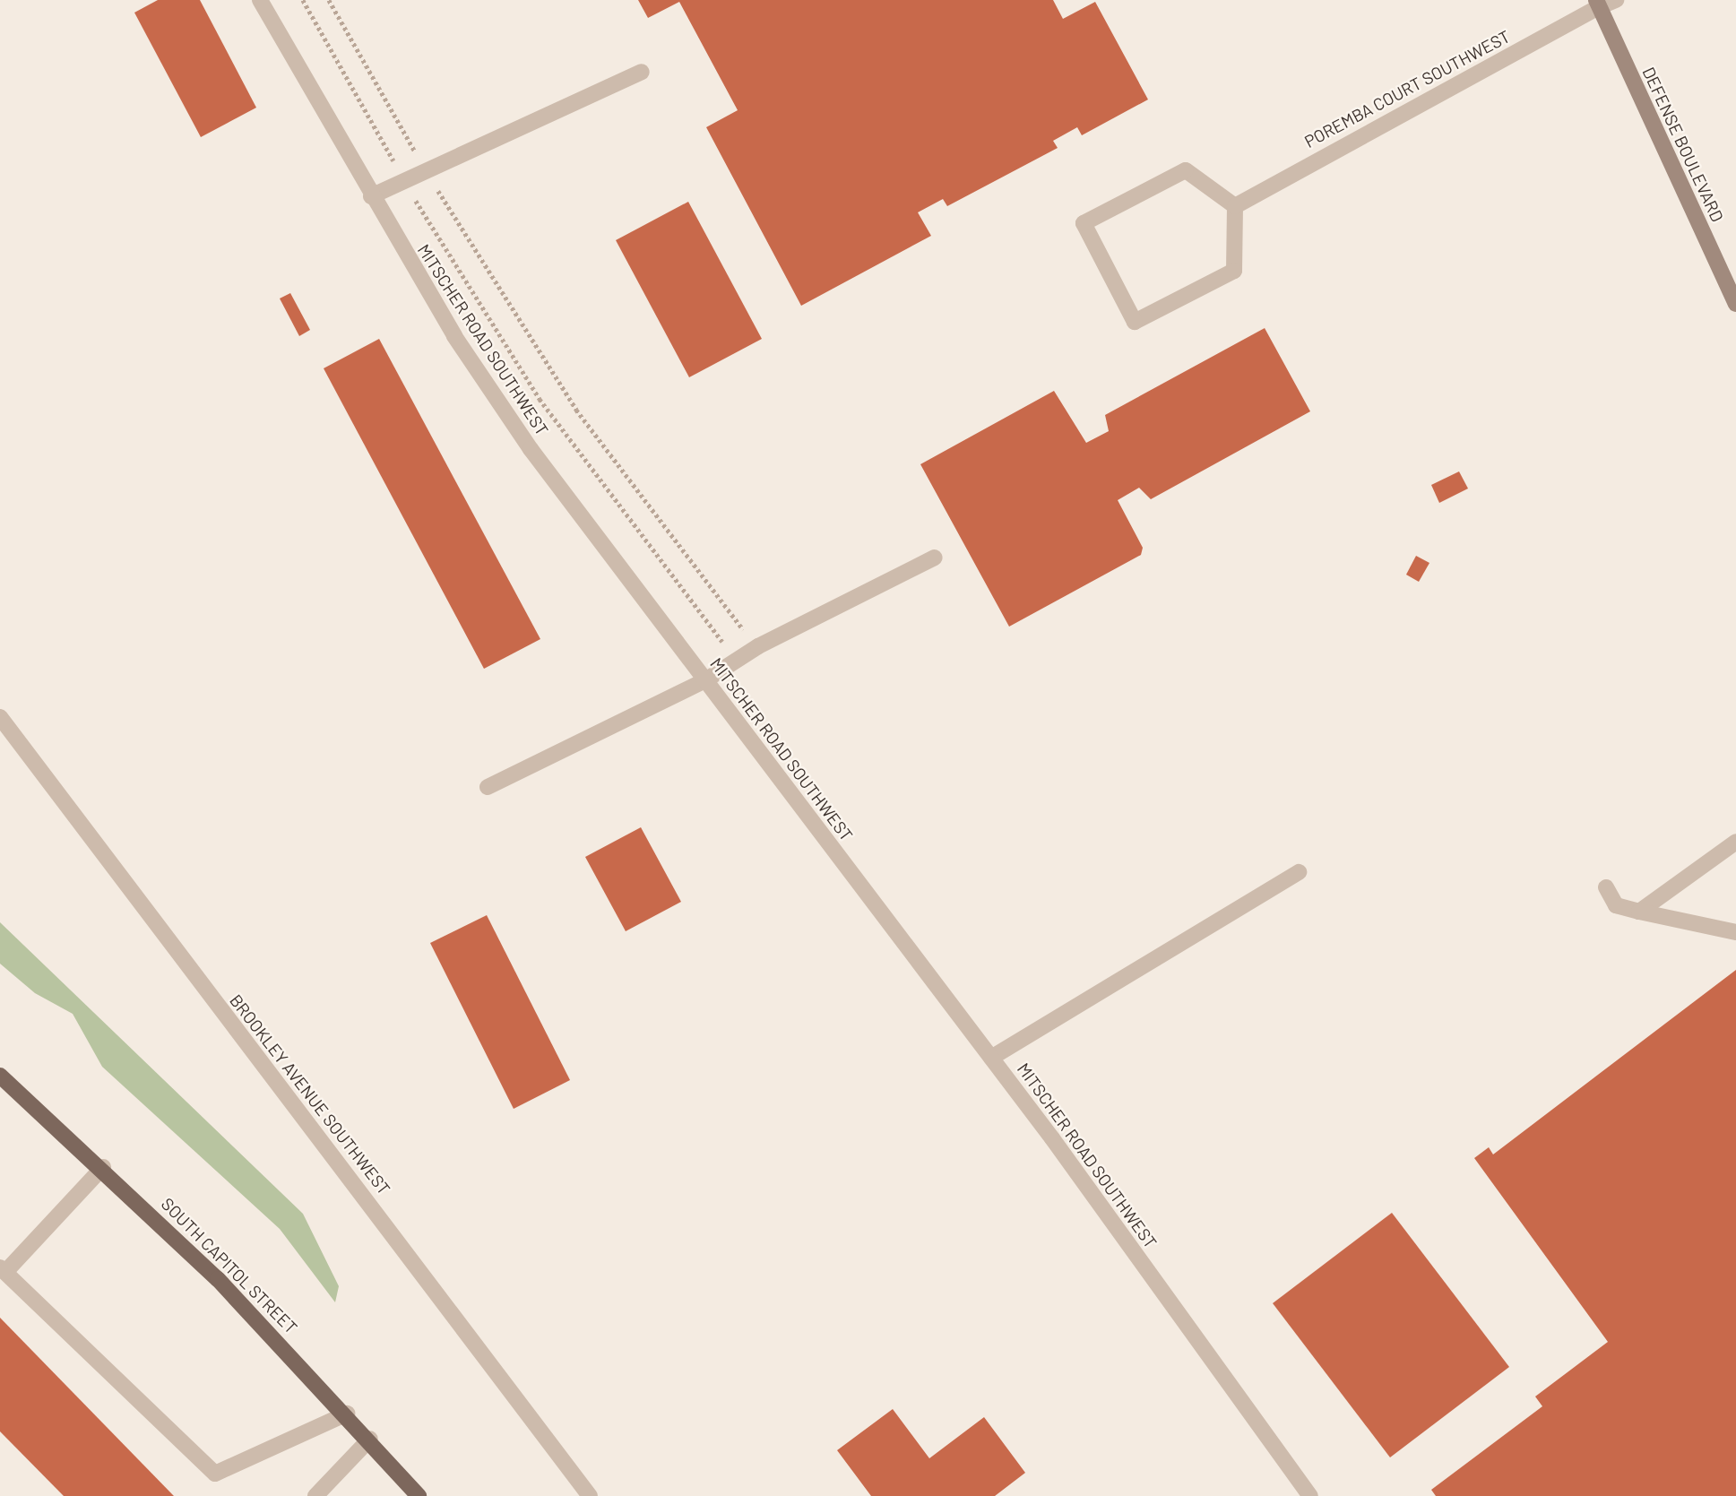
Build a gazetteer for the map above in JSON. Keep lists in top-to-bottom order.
{
  "streets": {
    "main road": ["SOUTH CAPITOL STREET"],
    "street": [
      "POREMBA COURT SOUTHWEST",
      "DEFENSE BOULEVARD",
      "MITSCHER ROAD SOUTHWEST",
      "BROOKLEY AVENUE SOUTHWEST"
    ]
  },
  "crossings": [
    ["POREMBA COURT SOUTHWEST", "DEFENSE BOULEVARD"]
  ]
}
